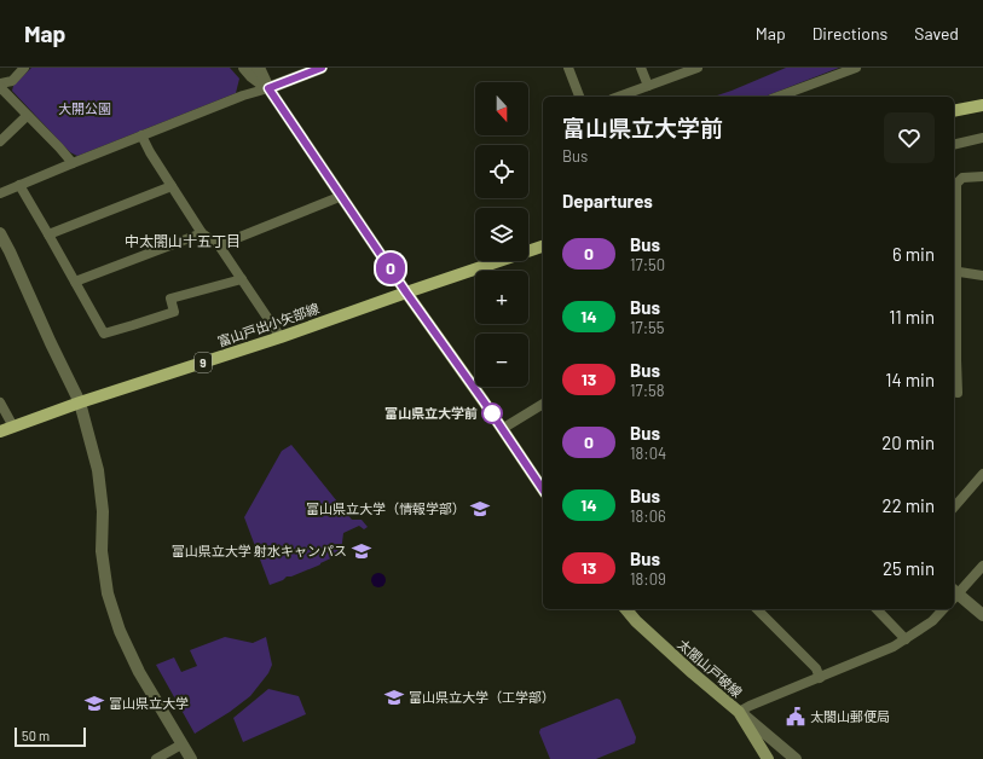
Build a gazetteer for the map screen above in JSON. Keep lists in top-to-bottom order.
{
  "streets": {
    "main road": ["富山戸出小矢部線", "9", "太閤山戸破線"]
  },
  "districts": ["中太閤山十五丁目"],
  "parks": ["大開公園"],
  "places": {
    "other": ["富山県立大学前"],
    "school or university": [
      "富山県立大学（情報学部）",
      "富山県立大学 射水キャンパス",
      "富山県立大学（工学部）",
      "富山県立大学"
    ],
    "public building": ["太閤山郵便局"]
  },
  "lines": ["bus line 0"],
  "scale_bar": "50 m",
  "north": "bottom",
  "page": {
    "header": "Map",
    "nav": ["Map", "Directions", "Saved"],
    "on_map": "0",
    "map_buttons": ["+", "−"],
    "heading": [
      ["富山県立大学前", "Bus"],
      "Departures"
    ],
    "list": [
      {
        "mark": "0",
        "name": "Bus",
        "note": "17:50",
        "value": "6 min"
      },
      {
        "mark": "14",
        "name": "Bus",
        "note": "17:55",
        "value": "11 min"
      },
      {
        "mark": "13",
        "name": "Bus",
        "note": "17:58",
        "value": "14 min"
      },
      {
        "mark": "0",
        "name": "Bus",
        "note": "18:04",
        "value": "20 min"
      },
      {
        "mark": "14",
        "name": "Bus",
        "note": "18:06",
        "value": "22 min"
      },
      {
        "mark": "13",
        "name": "Bus",
        "note": "18:09",
        "value": "25 min"
      }
    ],
    "scale": "50 m"
  }
}
